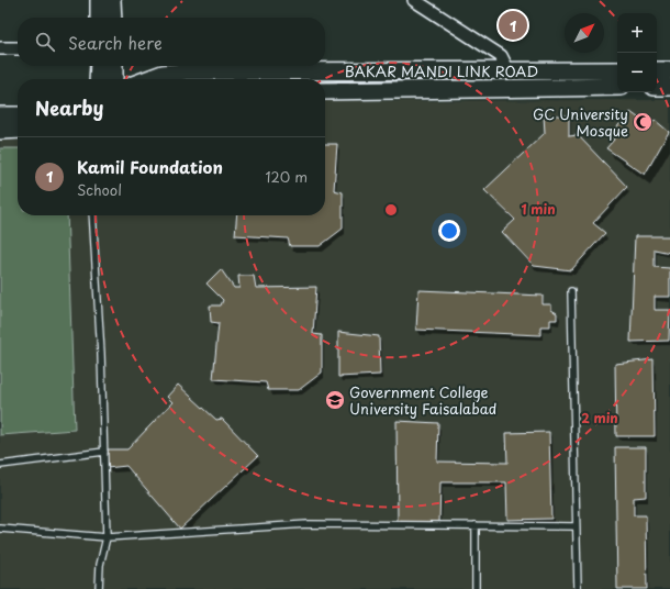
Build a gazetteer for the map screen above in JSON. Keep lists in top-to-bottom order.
{
  "streets": {
    "main road": ["BAKAR MANDI LINK ROAD"]
  },
  "places": {
    "mosque": ["GC University Mosque"],
    "school or university": ["Government College University Faisalabad"]
  },
  "north": "top right",
  "page": {
    "pins": "1",
    "map_buttons": ["+", "−"],
    "search": "Search here",
    "heading": "Nearby",
    "list": [
      {
        "mark": "1",
        "name": "Kamil Foundation",
        "note": "School",
        "value": "120 m"
      }
    ]
  },
  "rings": ["1 min", "2 min"]
}
